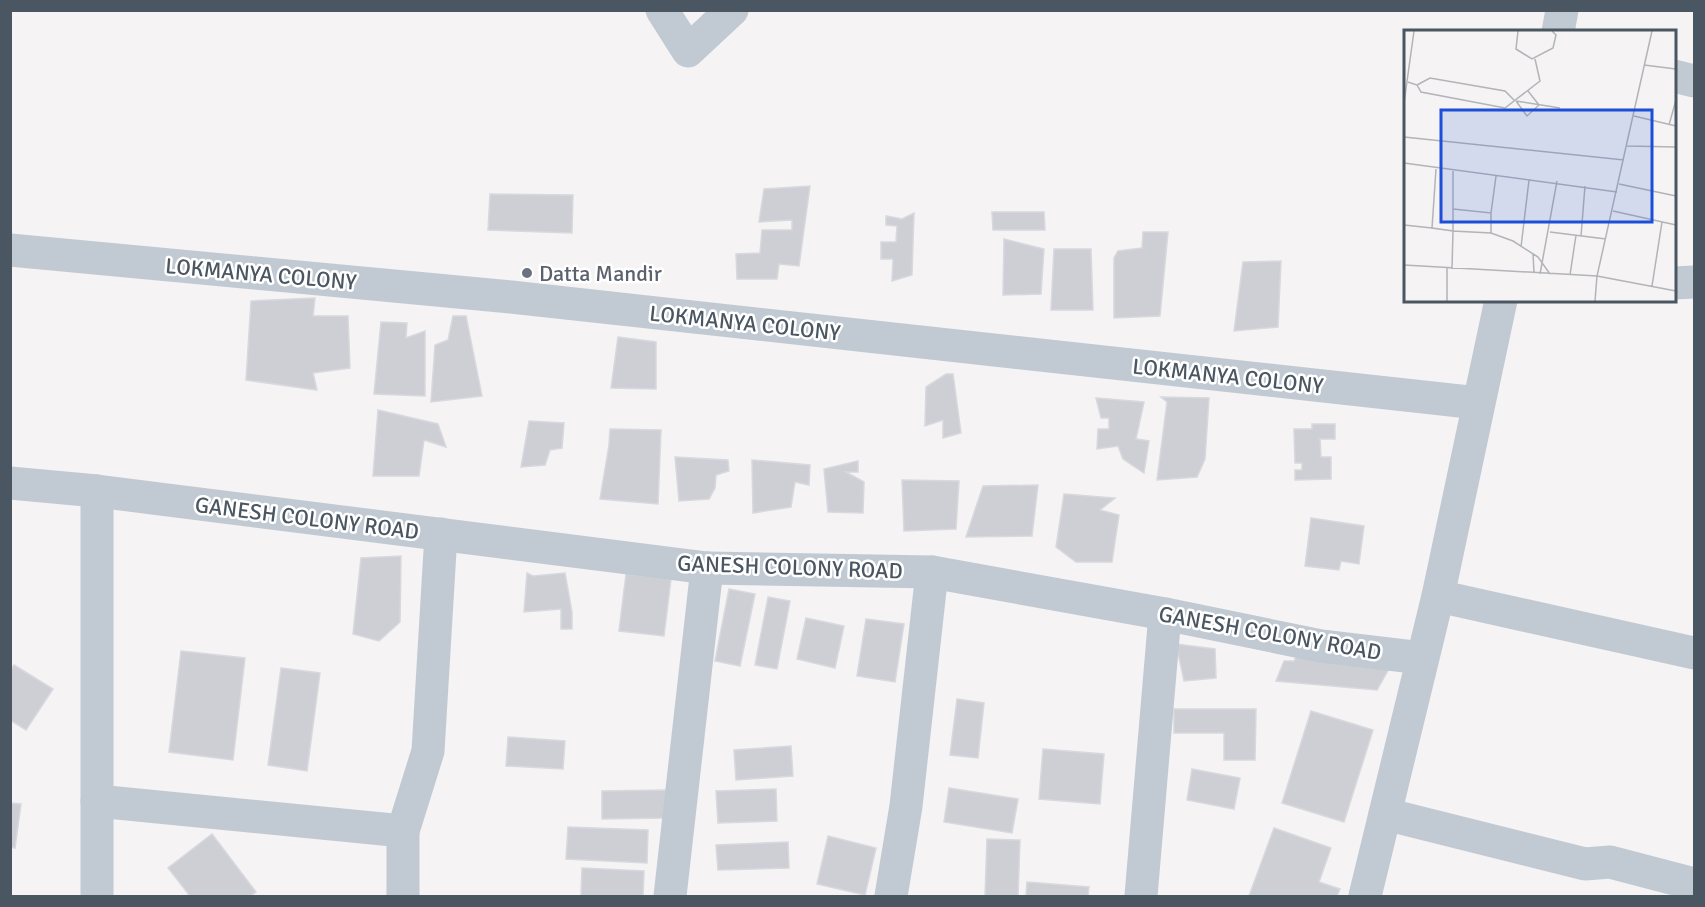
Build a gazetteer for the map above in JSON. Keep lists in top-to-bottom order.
{
  "streets": {
    "street": ["LOKMANYA COLONY", "GANESH COLONY ROAD"]
  },
  "places": ["Datta Mandir"]
}
